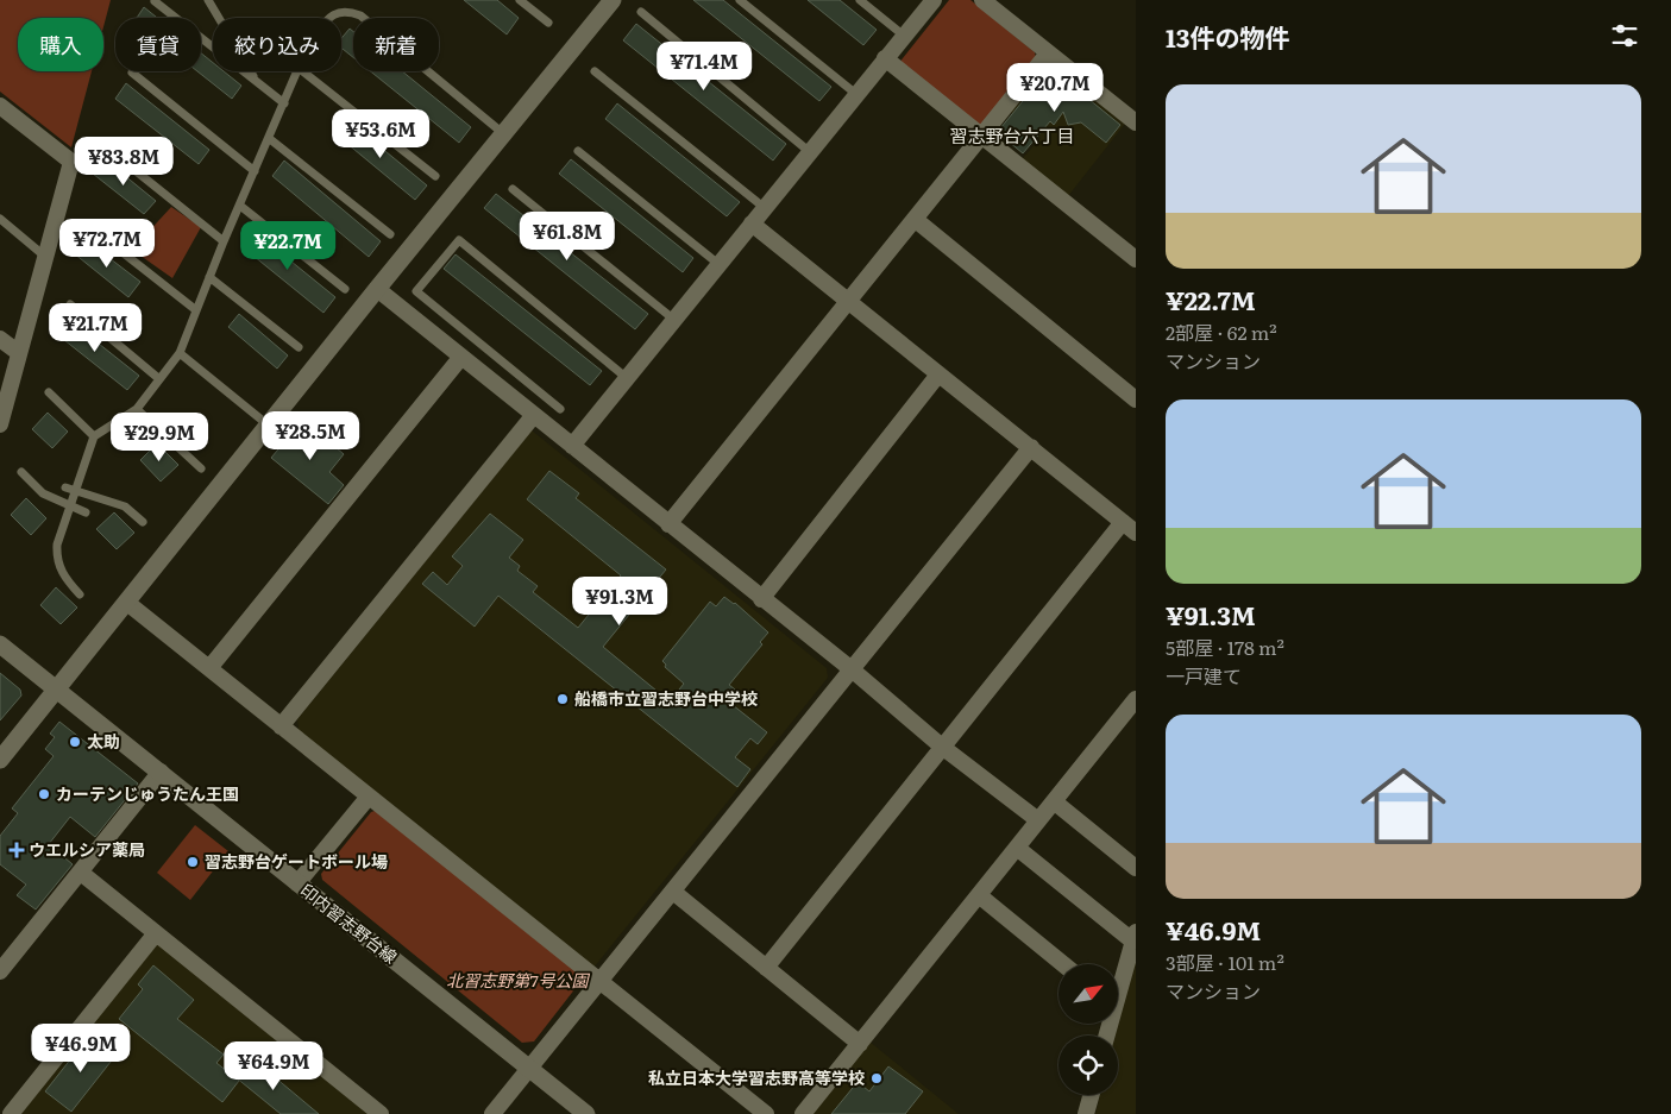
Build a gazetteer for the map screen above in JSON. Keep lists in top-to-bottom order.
{
  "streets": {
    "street": ["印内習志野台線"]
  },
  "districts": ["習志野台六丁目"],
  "parks": ["北習志野第7号公園"],
  "places": {
    "other": [
      "船橋市立習志野台中学校",
      "太助",
      "カーテンじゅうたん王国",
      "習志野台ゲートボール場",
      "私立日本大学習志野高等学校"
    ],
    "health": ["ウエルシア薬局"]
  },
  "north": "top right",
  "page": {
    "heading": "13件の物件",
    "chip": [
      "購入",
      "賃貸",
      "絞り込み",
      "新着"
    ],
    "price": [
      "¥71.4M",
      "¥20.7M",
      "¥53.6M",
      "¥83.8M",
      "¥61.8M",
      "¥72.7M",
      "¥22.7M",
      "¥21.7M",
      "¥28.5M",
      "¥29.9M",
      "¥91.3M",
      "¥46.9M",
      "¥64.9M"
    ],
    "list": [
      {
        "name": "¥22.7M",
        "note": "2部屋 · 62 m² · マンション"
      },
      {
        "name": "¥91.3M",
        "note": "5部屋 · 178 m² · 一戸建て"
      },
      {
        "name": "¥46.9M",
        "note": "3部屋 · 101 m² · マンション"
      }
    ]
  }
}
